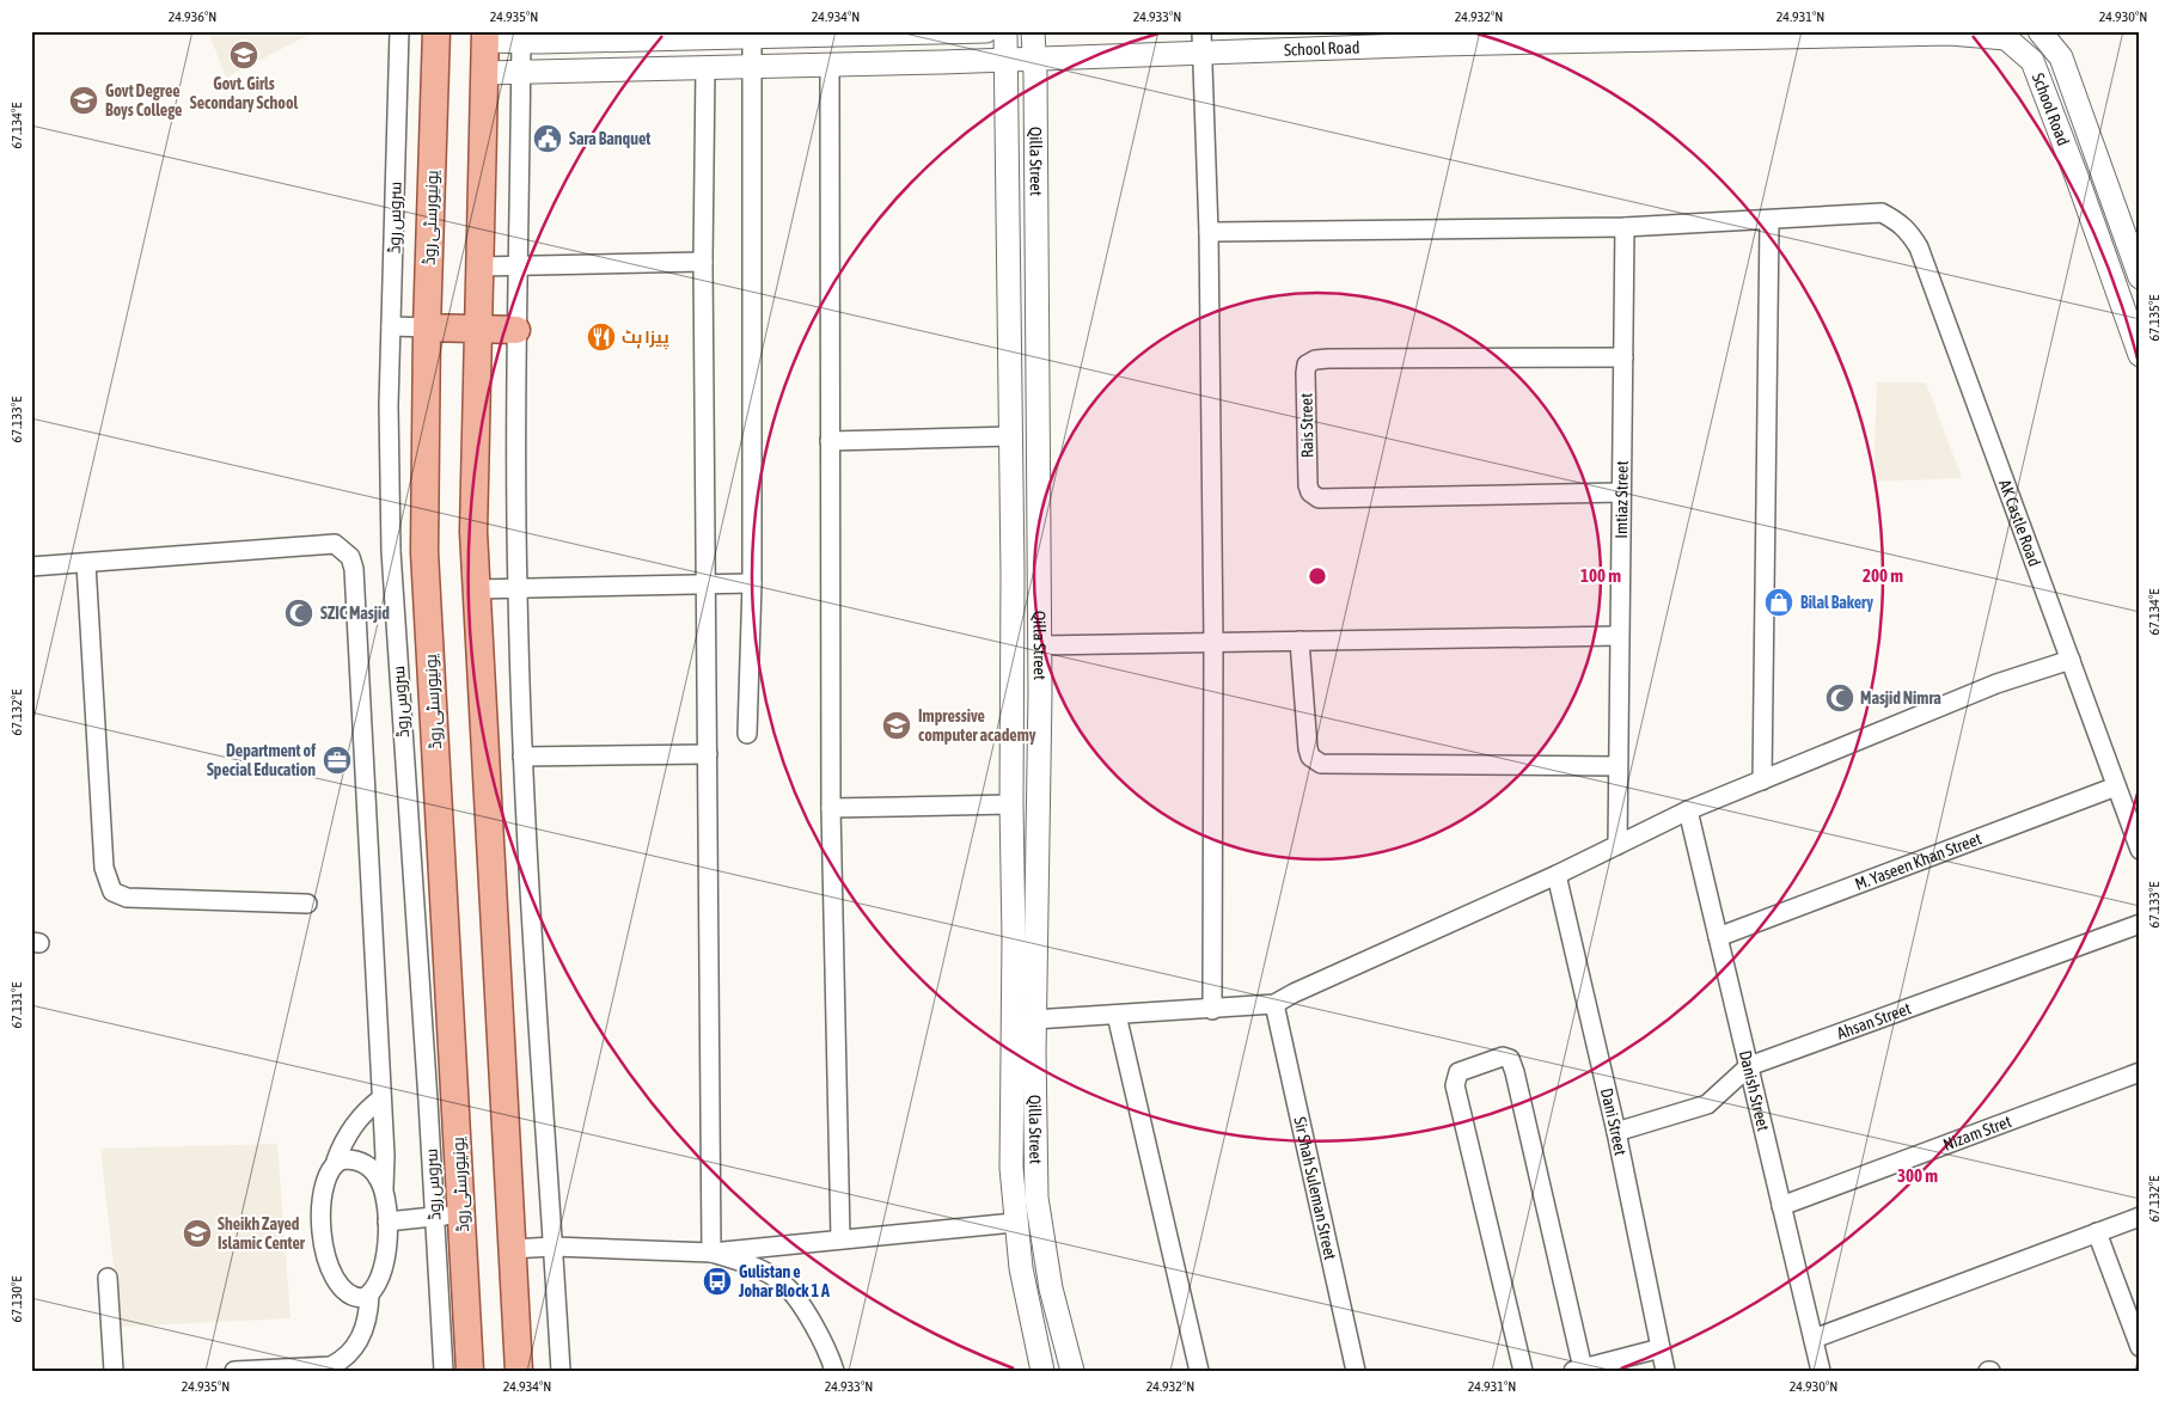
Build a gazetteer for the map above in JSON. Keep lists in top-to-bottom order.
{
  "streets": {
    "main road": ["یونیورسٹی روڈ"],
    "street": [
      "School Road",
      "Qilla Street",
      "سروس روڈ",
      "Rais Street",
      "Imtiaz Street",
      "AK Castle Road",
      "M. Yaseen Khan Street",
      "Ahsan Street",
      "Danish Street",
      "Dani Street",
      "Nizam Stret",
      "Sir Shah Suleman Street"
    ]
  },
  "crossings": [
    ["School Road", "Qilla Street"],
    ["Rais Street", "Imtiaz Street"],
    ["AK Castle Road", "M. Yaseen Khan Street"],
    ["M. Yaseen Khan Street", "Danish Street"],
    ["Ahsan Street", "Danish Street"],
    ["Ahsan Street", "Dani Street"],
    ["Danish Street", "Nizam Stret"]
  ],
  "places": {
    "school or university": [
      "Govt. Girls Secondary School",
      "Govt Degree Boys College",
      "Impressive computer academy",
      "Sheikh Zayed Islamic Center"
    ],
    "public building": ["Sara Banquet"],
    "restaurant": ["پیزا ہٹ"],
    "shop": ["Bilal Bakery"],
    "mosque": ["SZIC Masjid", "Masjid Nimra"],
    "office": ["Department of Special Education"],
    "bus stop": ["Gulistan e Johar Block 1 A"]
  },
  "coordinates": [
    "24.936°N",
    "24.935°N",
    "24.934°N",
    "24.933°N",
    "24.932°N",
    "24.931°N",
    "24.930°N",
    "67.134°E",
    "67.135°E",
    "67.133°E",
    "67.132°E",
    "67.131°E",
    "67.130°E"
  ],
  "rings": ["100 m", "200 m", "300 m"]
}
